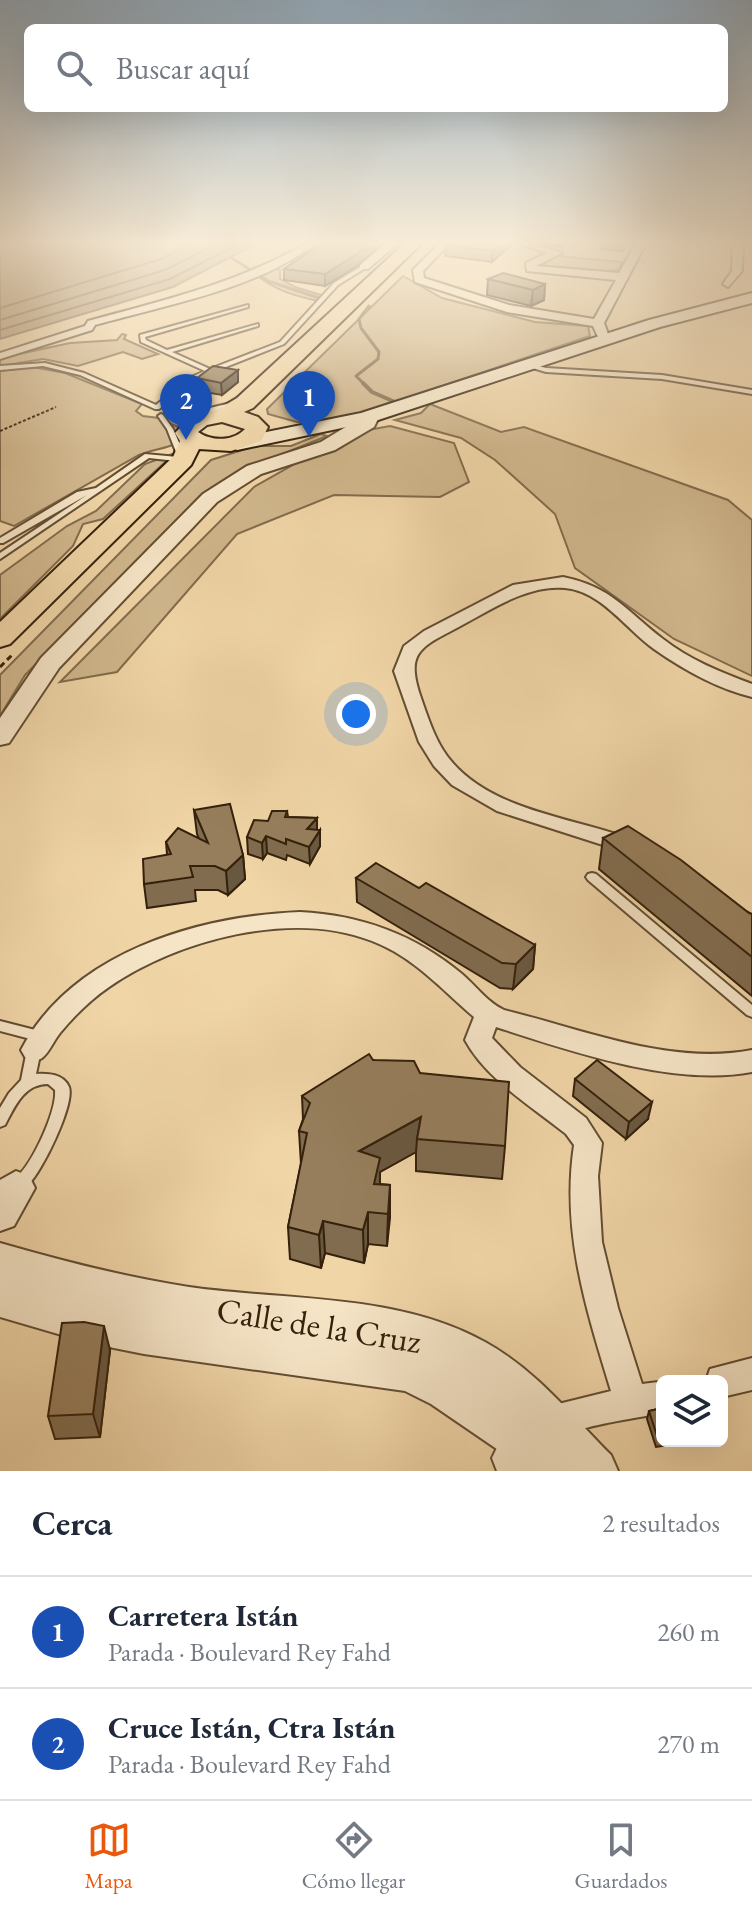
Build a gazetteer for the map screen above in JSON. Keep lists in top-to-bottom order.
{
  "streets": {
    "street": ["Calle de la Cruz"]
  },
  "page": {
    "search": "Buscar aquí",
    "pins": ["1", "2"],
    "heading": ["Cerca", "2 resultados"],
    "list": [
      {
        "mark": "1",
        "name": "Carretera Istán",
        "note": "Parada · Boulevard Rey Fahd",
        "value": "260 m"
      },
      {
        "mark": "2",
        "name": "Cruce Istán, Ctra Istán",
        "note": "Parada · Boulevard Rey Fahd",
        "value": "270 m"
      }
    ],
    "nav": ["Mapa", "Cómo llegar", "Guardados"]
  }
}
